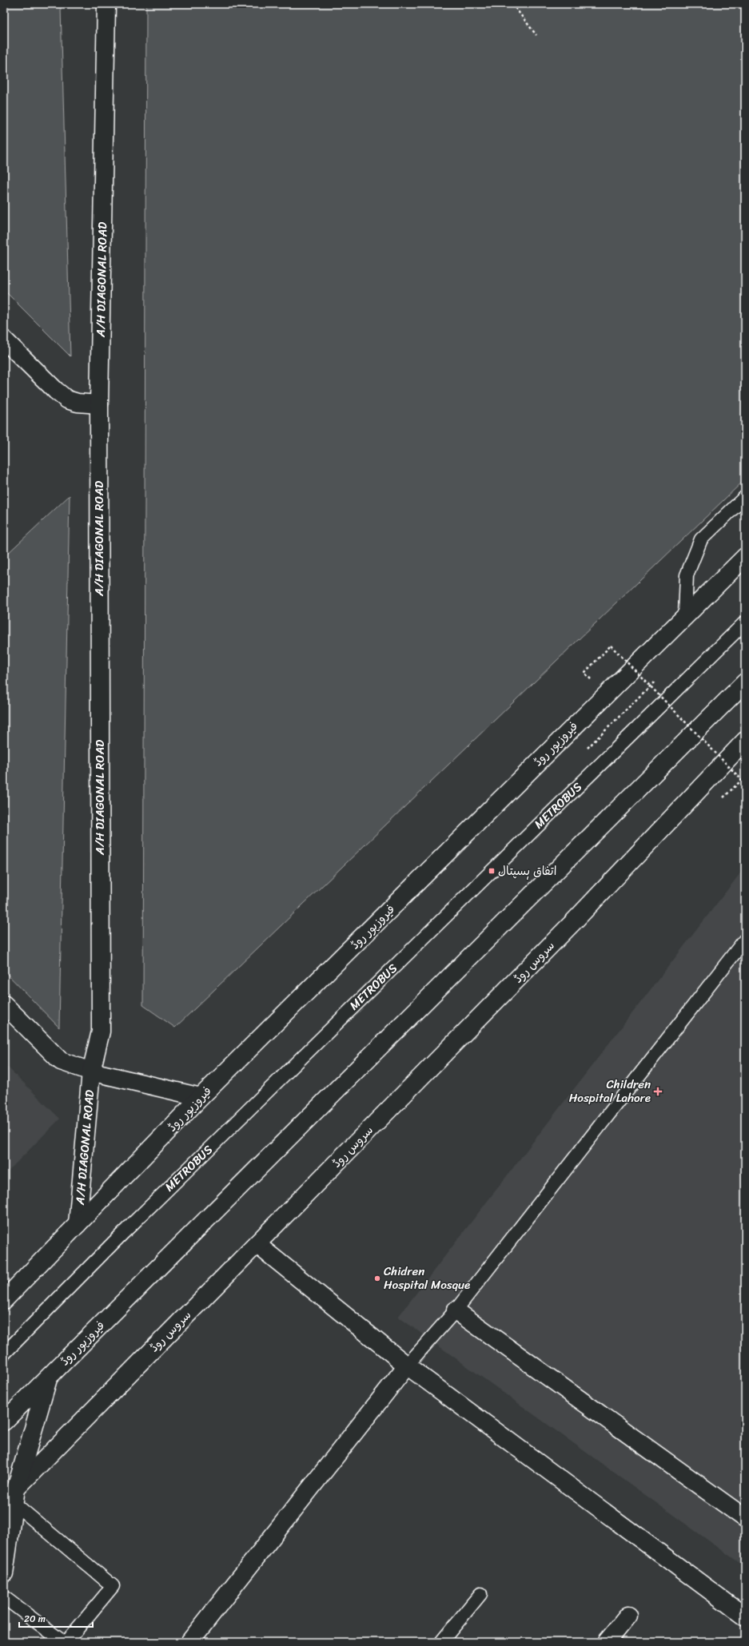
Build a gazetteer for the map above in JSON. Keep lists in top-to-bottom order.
{
  "streets": {
    "street": ["A/H DIAGONAL ROAD", "فیروزپور روڈ", "سروس روڈ"],
    "lane": ["METROBUS"]
  },
  "crossings": [
    ["A/H DIAGONAL ROAD", "فیروزپور روڈ"]
  ],
  "places": {
    "transit": ["اتفاق ہسپتال"],
    "health": ["Children Hospital Lahore"],
    "other": ["Chidren Hospital Mosque"]
  },
  "scale_bar": "20 m"
}
